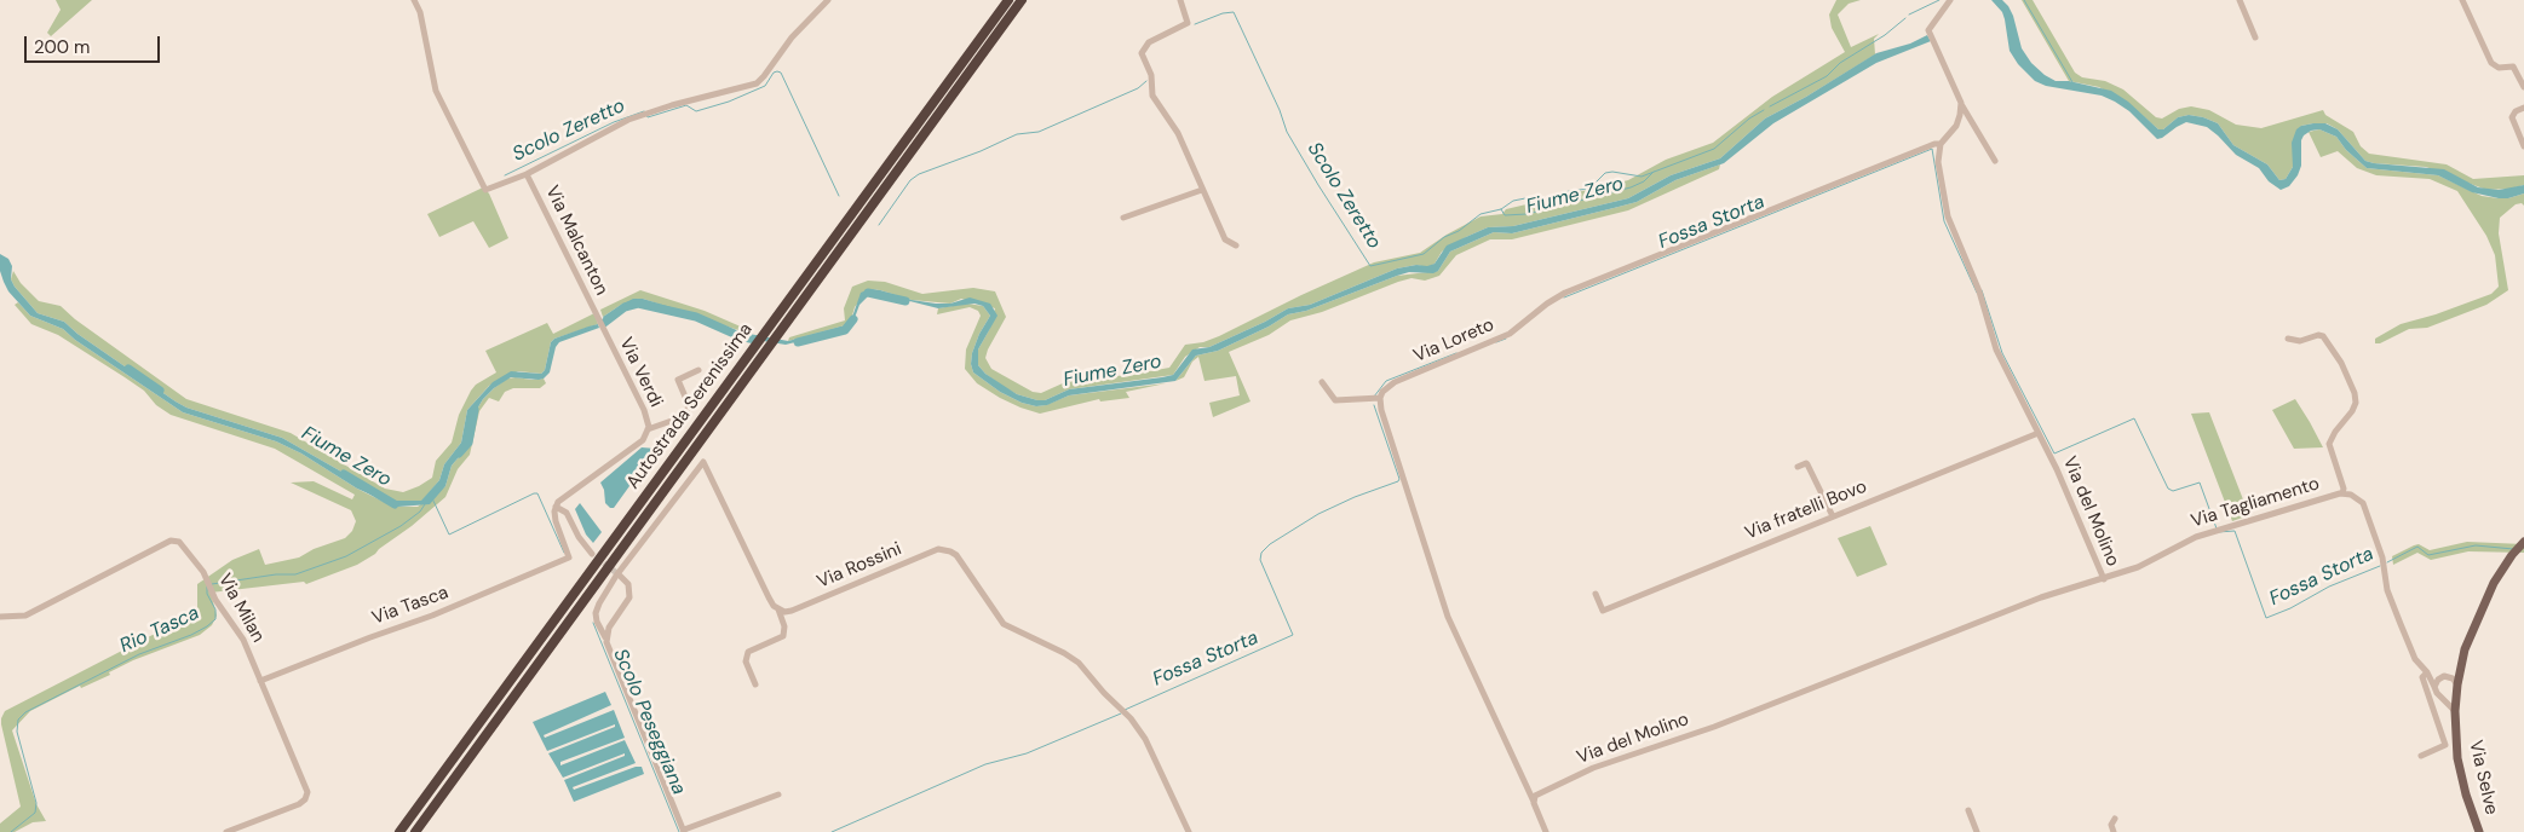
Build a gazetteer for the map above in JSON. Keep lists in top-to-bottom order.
{
  "streets": {
    "highway": ["Autostrada Serenissima"],
    "main road": ["Via Selve"],
    "street": [
      "Via Malcanton",
      "Via Loreto",
      "Via Verdi",
      "Via Tagliamento",
      "Via fratelli Bovo",
      "Via del Molino",
      "Via Rossini",
      "Via Tasca",
      "Via Milan"
    ]
  },
  "crossings": [
    ["Via Malcanton", "Via Verdi"],
    ["Via Loreto", "Via del Molino"],
    ["Via Verdi", "Via Tasca"],
    ["Via Tagliamento", "Via del Molino"],
    ["Via Tagliamento", "Via Selve"],
    ["Via fratelli Bovo", "Via del Molino"],
    ["Via Tasca", "Via Milan"]
  ],
  "water": [
    "Scolo Zeretto",
    "Fiume Zero",
    "Fossa Storta",
    "Rio Tasca",
    "Scolo Peseggiana"
  ],
  "scale_bar": "200 m"
}
